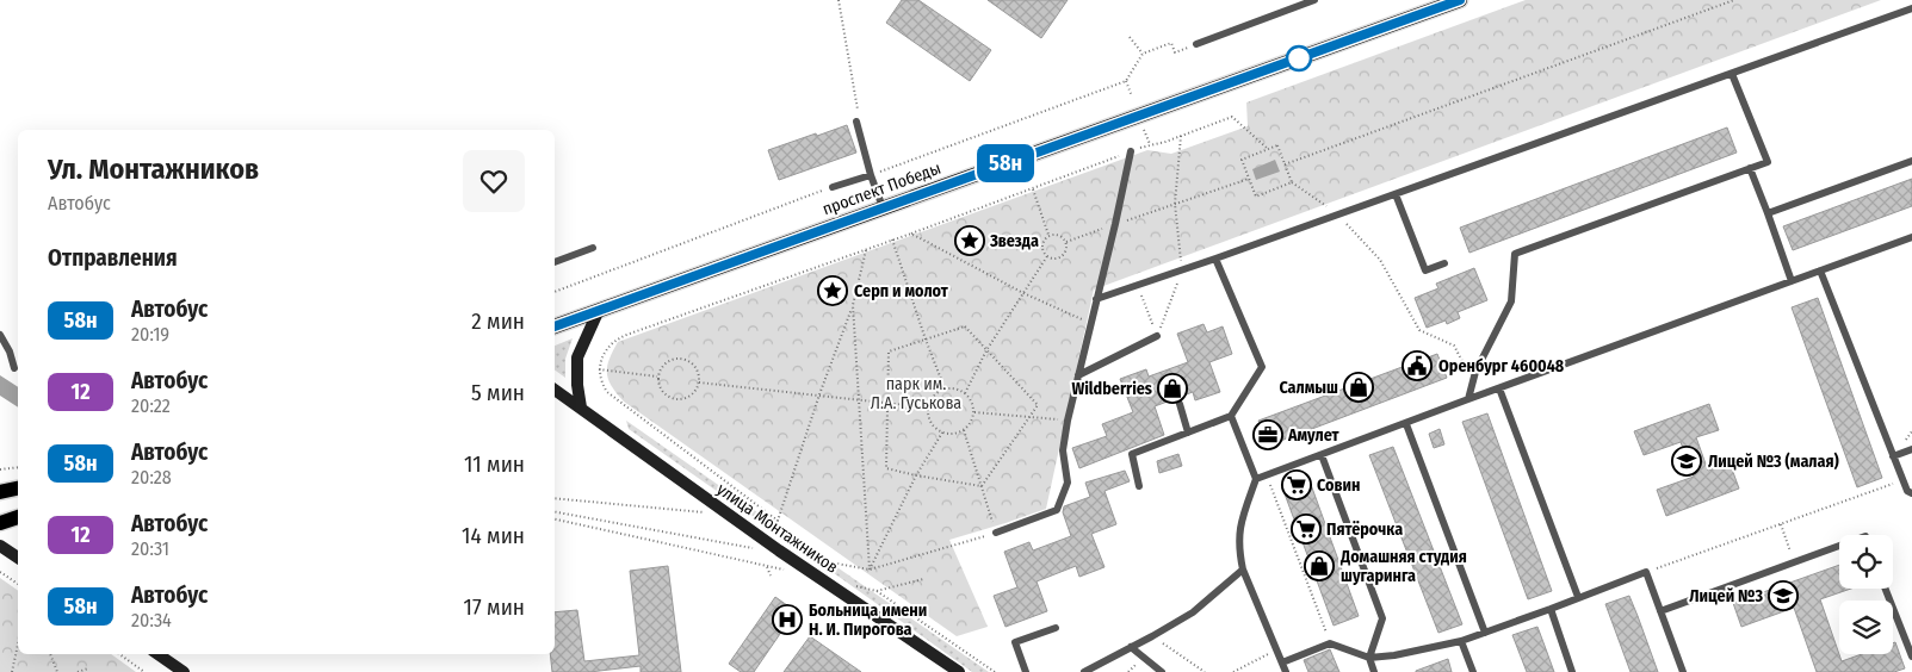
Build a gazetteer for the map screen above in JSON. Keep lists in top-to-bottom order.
{
  "streets": {
    "main road": ["проспект Победы", "улица Монтажников"]
  },
  "parks": ["парк им. Л.А. Гуськова"],
  "places": {
    "place": ["Звезда", "Серп и молот"],
    "public building": ["Оренбург 460048"],
    "shop": ["Салмыш", "Wildberries", "Домашняя студия шугаринга"],
    "office": ["Амулет"],
    "school or university": ["Лицей №3 (малая)", "Лицей №3"],
    "supermarket": ["Совин", "Пятёрочка"],
    "hospital": ["Больница имени Н. И. Пирогова"]
  },
  "lines": ["bus line 58н"],
  "page": {
    "on_map": "58н",
    "heading": [
      ["Ул. Монтажников", "Автобус"],
      "Отправления"
    ],
    "list": [
      {
        "mark": "58н",
        "name": "Автобус",
        "note": "20:19",
        "value": "2 мин"
      },
      {
        "mark": "12",
        "name": "Автобус",
        "note": "20:22",
        "value": "5 мин"
      },
      {
        "mark": "58н",
        "name": "Автобус",
        "note": "20:28",
        "value": "11 мин"
      },
      {
        "mark": "12",
        "name": "Автобус",
        "note": "20:31",
        "value": "14 мин"
      },
      {
        "mark": "58н",
        "name": "Автобус",
        "note": "20:34",
        "value": "17 мин"
      }
    ]
  }
}
